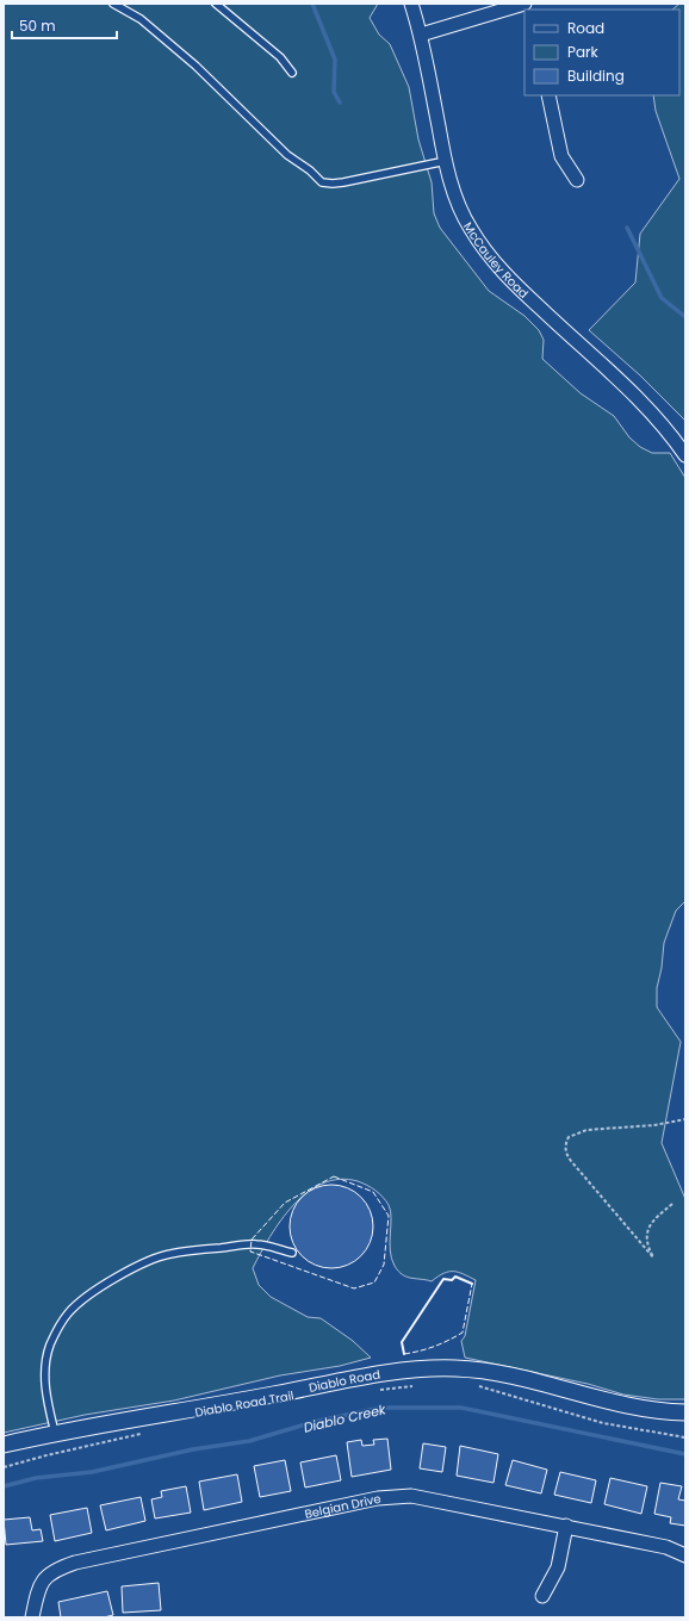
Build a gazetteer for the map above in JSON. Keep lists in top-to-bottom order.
{
  "streets": {
    "street": ["McCauley Road", "Diablo Road", "Belgian Drive"]
  },
  "water": ["Diablo Creek"],
  "legend": ["Road", "Park", "Building"],
  "scale_bar": "50 m"
}
